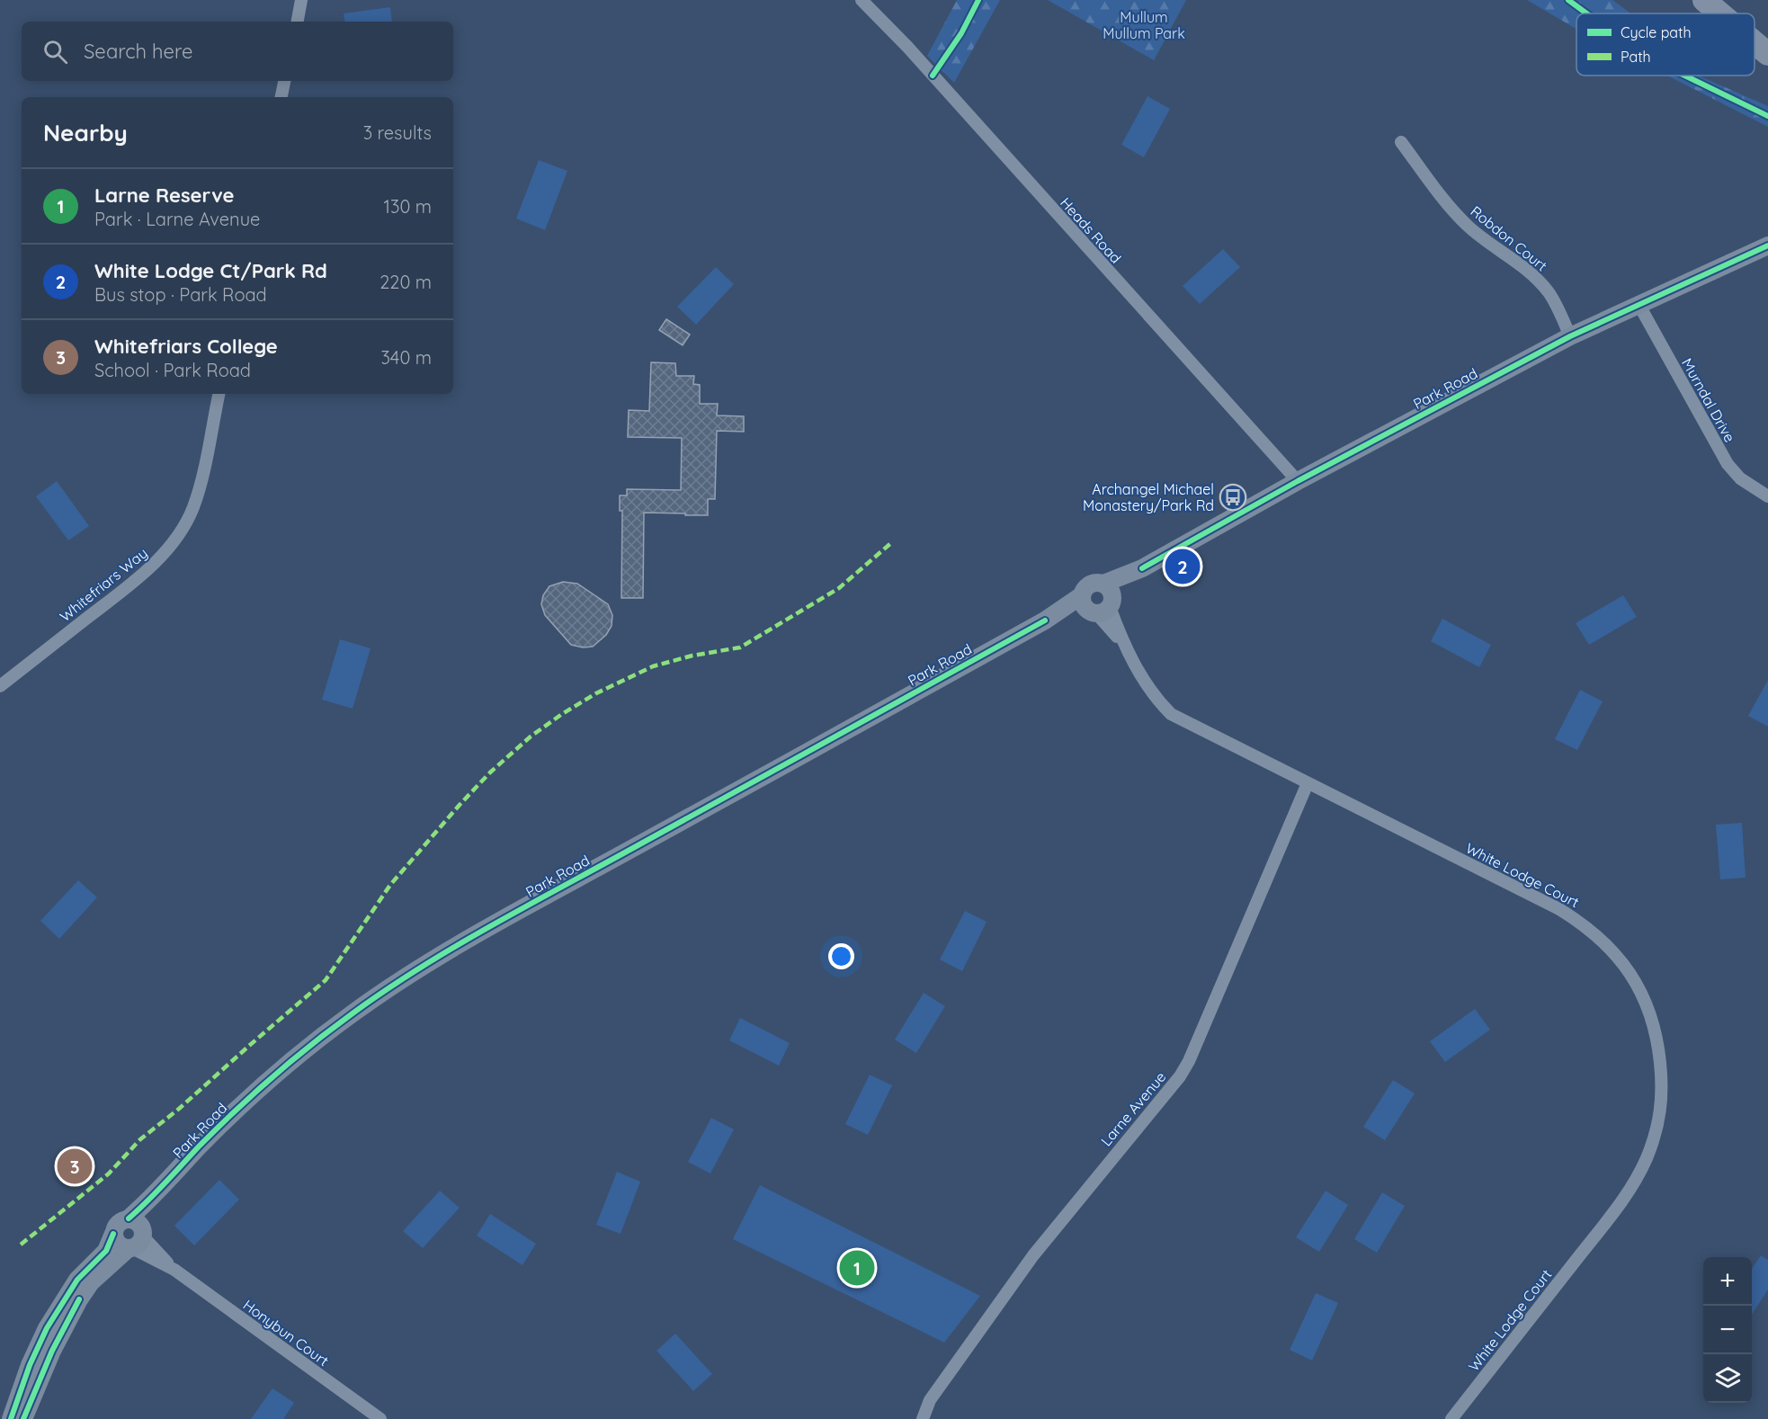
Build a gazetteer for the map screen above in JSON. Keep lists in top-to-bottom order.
{
  "streets": {
    "street": [
      "Heads Road",
      "Robdon Court",
      "Park Road",
      "Murndal Drive",
      "Whitefriars Way",
      "White Lodge Court",
      "Larne Avenue",
      "Honybun Court"
    ]
  },
  "crossings": [
    ["Heads Road", "Park Road"],
    ["Robdon Court", "Park Road"],
    ["Park Road", "Murndal Drive"],
    ["Park Road", "White Lodge Court"],
    ["Park Road", "Honybun Court"],
    ["White Lodge Court", "Larne Avenue"]
  ],
  "parks": ["Mullum Mullum Park"],
  "places": {
    "bus stop": ["Archangel Michael Monastery/Park Rd"]
  },
  "legend": ["Cycle path", "Path"],
  "page": {
    "search": "Search here",
    "heading": ["Nearby", "3 results"],
    "list": [
      {
        "mark": "1",
        "name": "Larne Reserve",
        "note": "Park · Larne Avenue",
        "value": "130 m"
      },
      {
        "mark": "2",
        "name": "White Lodge Ct/Park Rd",
        "note": "Bus stop · Park Road",
        "value": "220 m"
      },
      {
        "mark": "3",
        "name": "Whitefriars College",
        "note": "School · Park Road",
        "value": "340 m"
      }
    ],
    "pins": ["2", "3", "1"],
    "map_buttons": ["+", "−"]
  }
}
